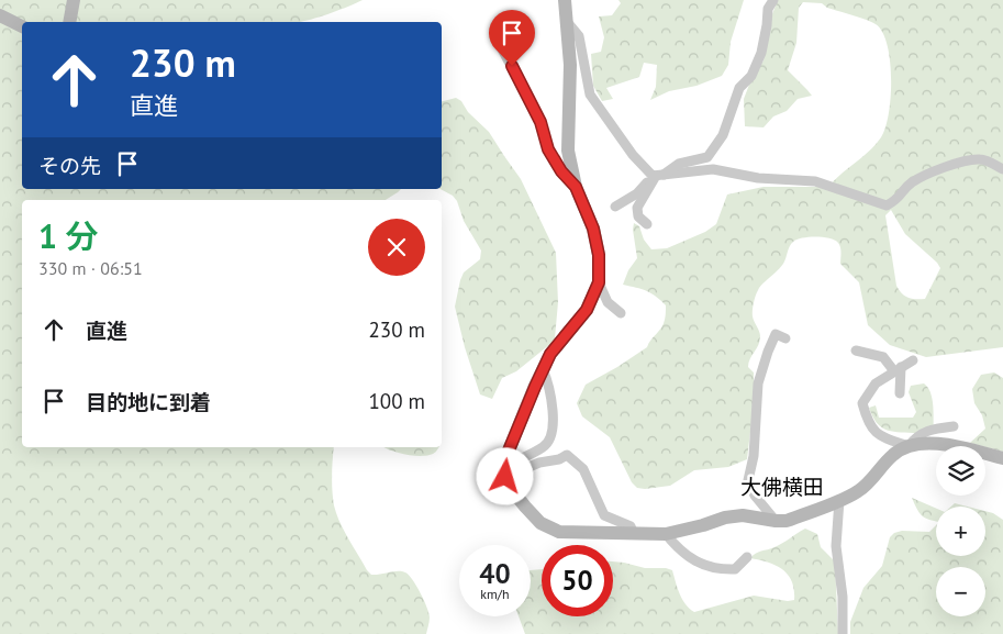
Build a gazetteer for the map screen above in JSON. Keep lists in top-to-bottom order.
{
  "districts": ["大佛横田"],
  "page": {
    "turn": ["230 m", "直進"],
    "then": "その先",
    "heading": ["1 分", "330 m · 06:51"],
    "list": [
      {
        "name": "直進",
        "value": "230 m"
      },
      {
        "name": "目的地に到着",
        "value": "100 m"
      }
    ],
    "map_buttons": ["+", "−"],
    "speed": "40 km/h",
    "limit": "50"
  }
}
